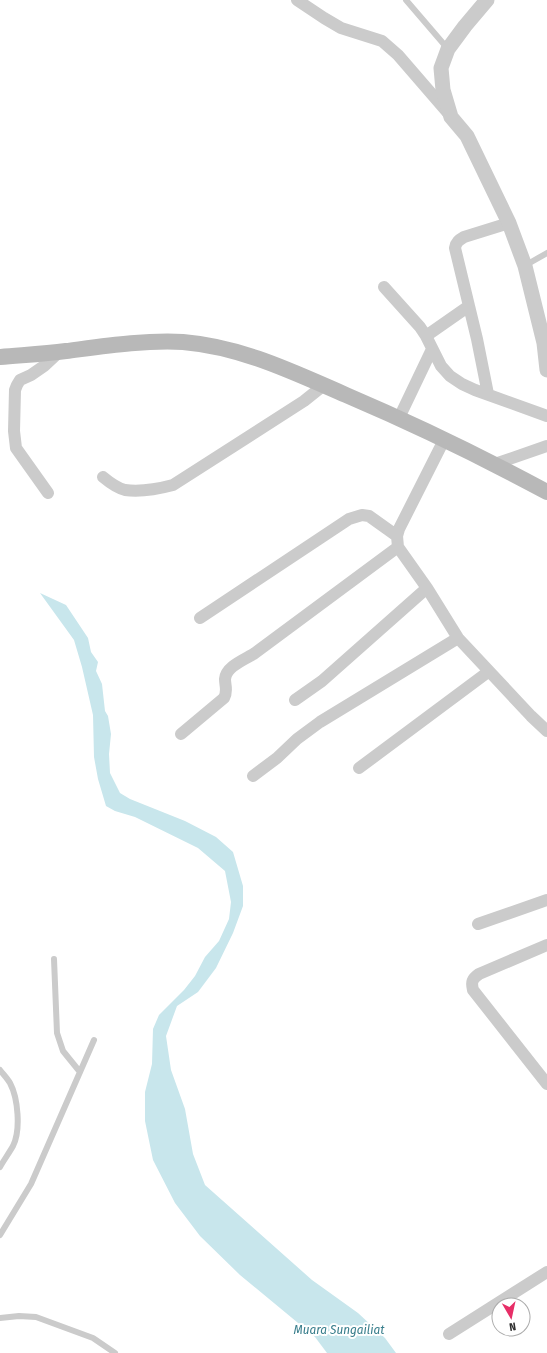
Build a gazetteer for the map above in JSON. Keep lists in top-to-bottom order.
{
  "water": ["Muara Sungailiat"],
  "north": "bottom"
}
